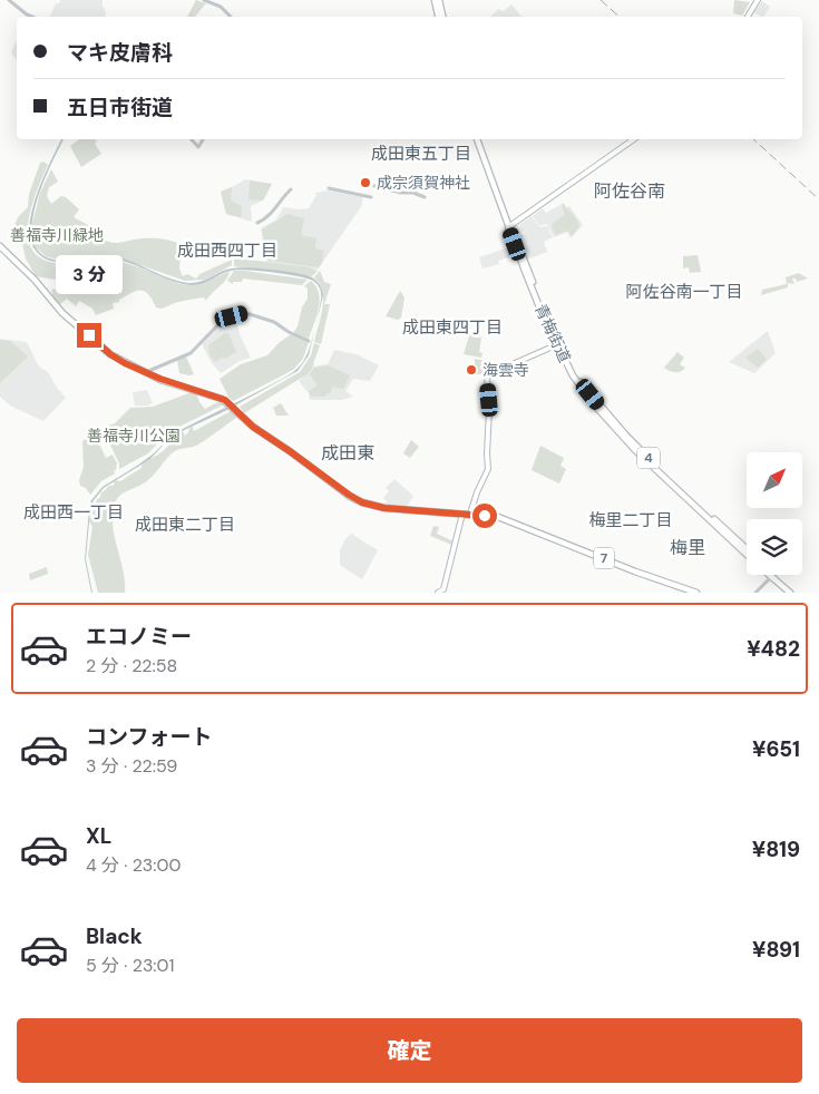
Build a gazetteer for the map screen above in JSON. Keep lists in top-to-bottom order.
{
  "streets": {
    "main road": ["青梅街道", "4", "7"]
  },
  "districts": [
    "成田東五丁目",
    "阿佐谷南",
    "成田西四丁目",
    "阿佐谷南一丁目",
    "成田東四丁目",
    "成田東",
    "成田西一丁目",
    "梅里二丁目",
    "成田東二丁目",
    "梅里"
  ],
  "parks": ["善福寺川緑地", "善福寺川公園"],
  "places": ["成宗須賀神社", "海雲寺"],
  "north": "top right",
  "page": {
    "banner": ["マキ皮膚科", "五日市街道"],
    "bubble": "3 分",
    "list": [
      {
        "name": "エコノミー",
        "note": "2 分 · 22:58",
        "value": "¥482"
      },
      {
        "name": "コンフォート",
        "note": "3 分 · 22:59",
        "value": "¥651"
      },
      {
        "name": "XL",
        "note": "4 分 · 23:00",
        "value": "¥819"
      },
      {
        "name": "Black",
        "note": "5 分 · 23:01",
        "value": "¥891"
      }
    ],
    "buttons": "確定"
  }
}
